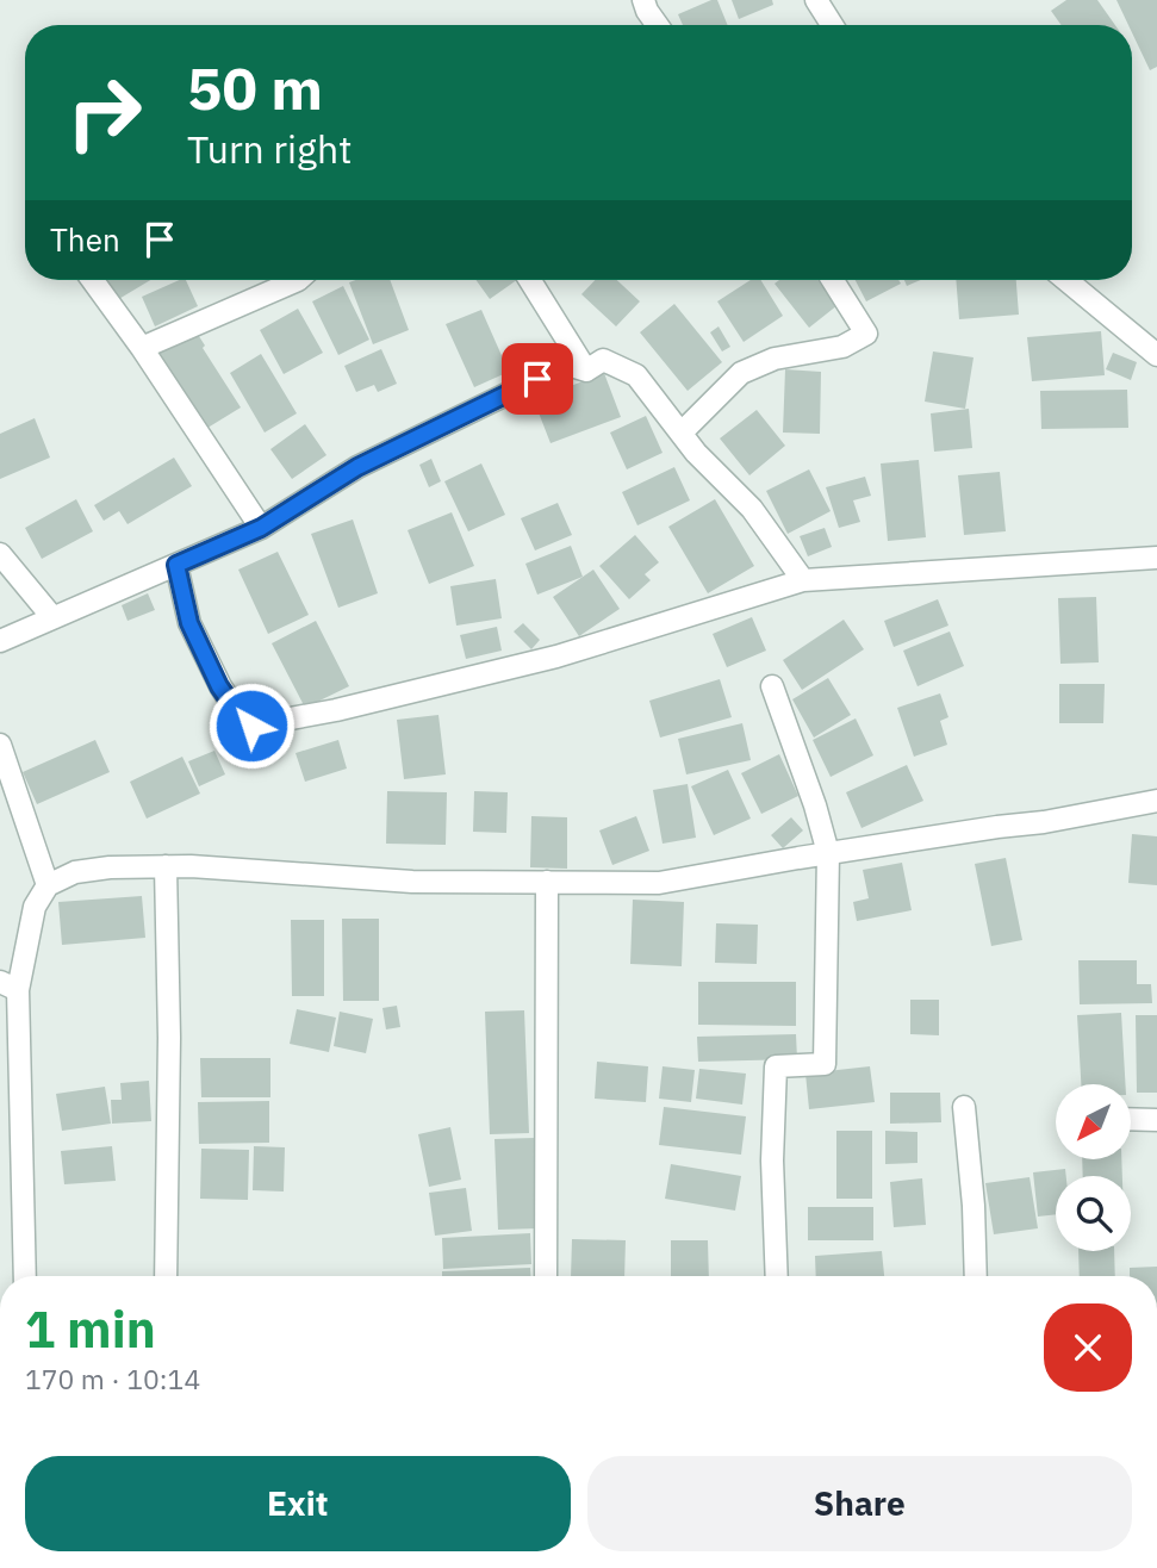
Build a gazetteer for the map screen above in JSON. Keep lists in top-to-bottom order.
{
  "north": "bottom left",
  "page": {
    "turn": ["50 m", "Turn right"],
    "then": "Then",
    "heading": ["1 min", "170 m · 10:14"],
    "buttons": ["Exit", "Share"]
  }
}
